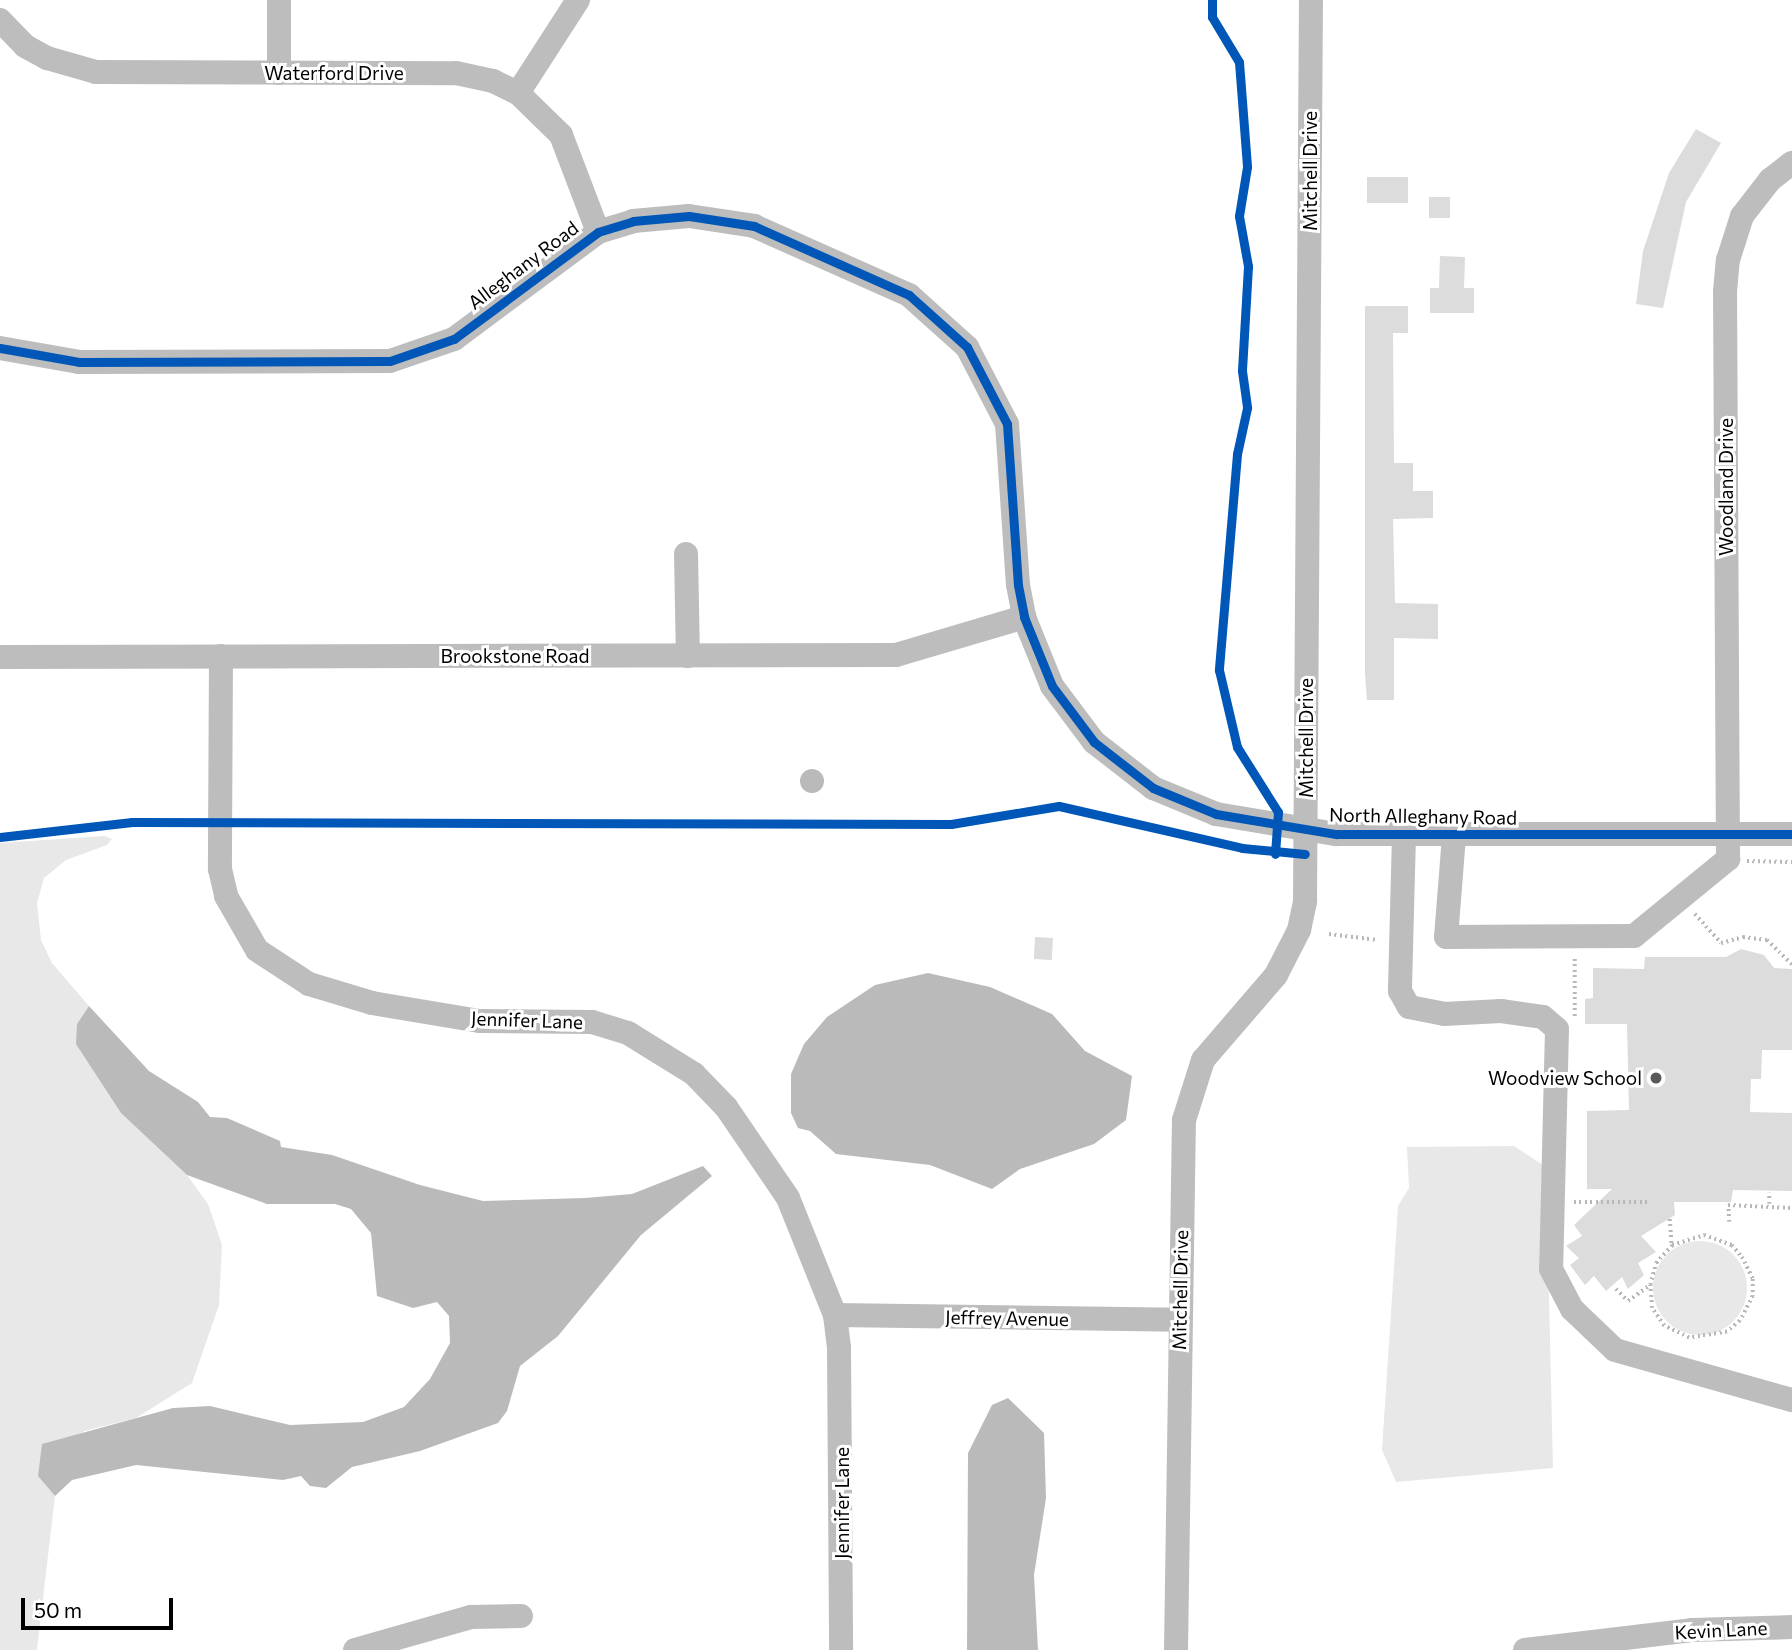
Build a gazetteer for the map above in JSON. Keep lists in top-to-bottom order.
{
  "streets": {
    "street": [
      "Waterford Drive",
      "Mitchell Drive",
      "Alleghany Road",
      "Woodland Drive",
      "Brookstone Road",
      "North Alleghany Road",
      "Jennifer Lane",
      "Jeffrey Avenue",
      "Kevin Lane"
    ]
  },
  "crossings": [
    ["Waterford Drive", "Alleghany Road"],
    ["Mitchell Drive", "North Alleghany Road"],
    ["Mitchell Drive", "Jeffrey Avenue"],
    ["Alleghany Road", "Brookstone Road"],
    ["Alleghany Road", "North Alleghany Road"],
    ["Woodland Drive", "North Alleghany Road"],
    ["Brookstone Road", "North Alleghany Road"],
    ["Brookstone Road", "Jennifer Lane"],
    ["Jennifer Lane", "Jeffrey Avenue"]
  ],
  "places": ["Woodview School"],
  "scale_bar": "50 m"
}
